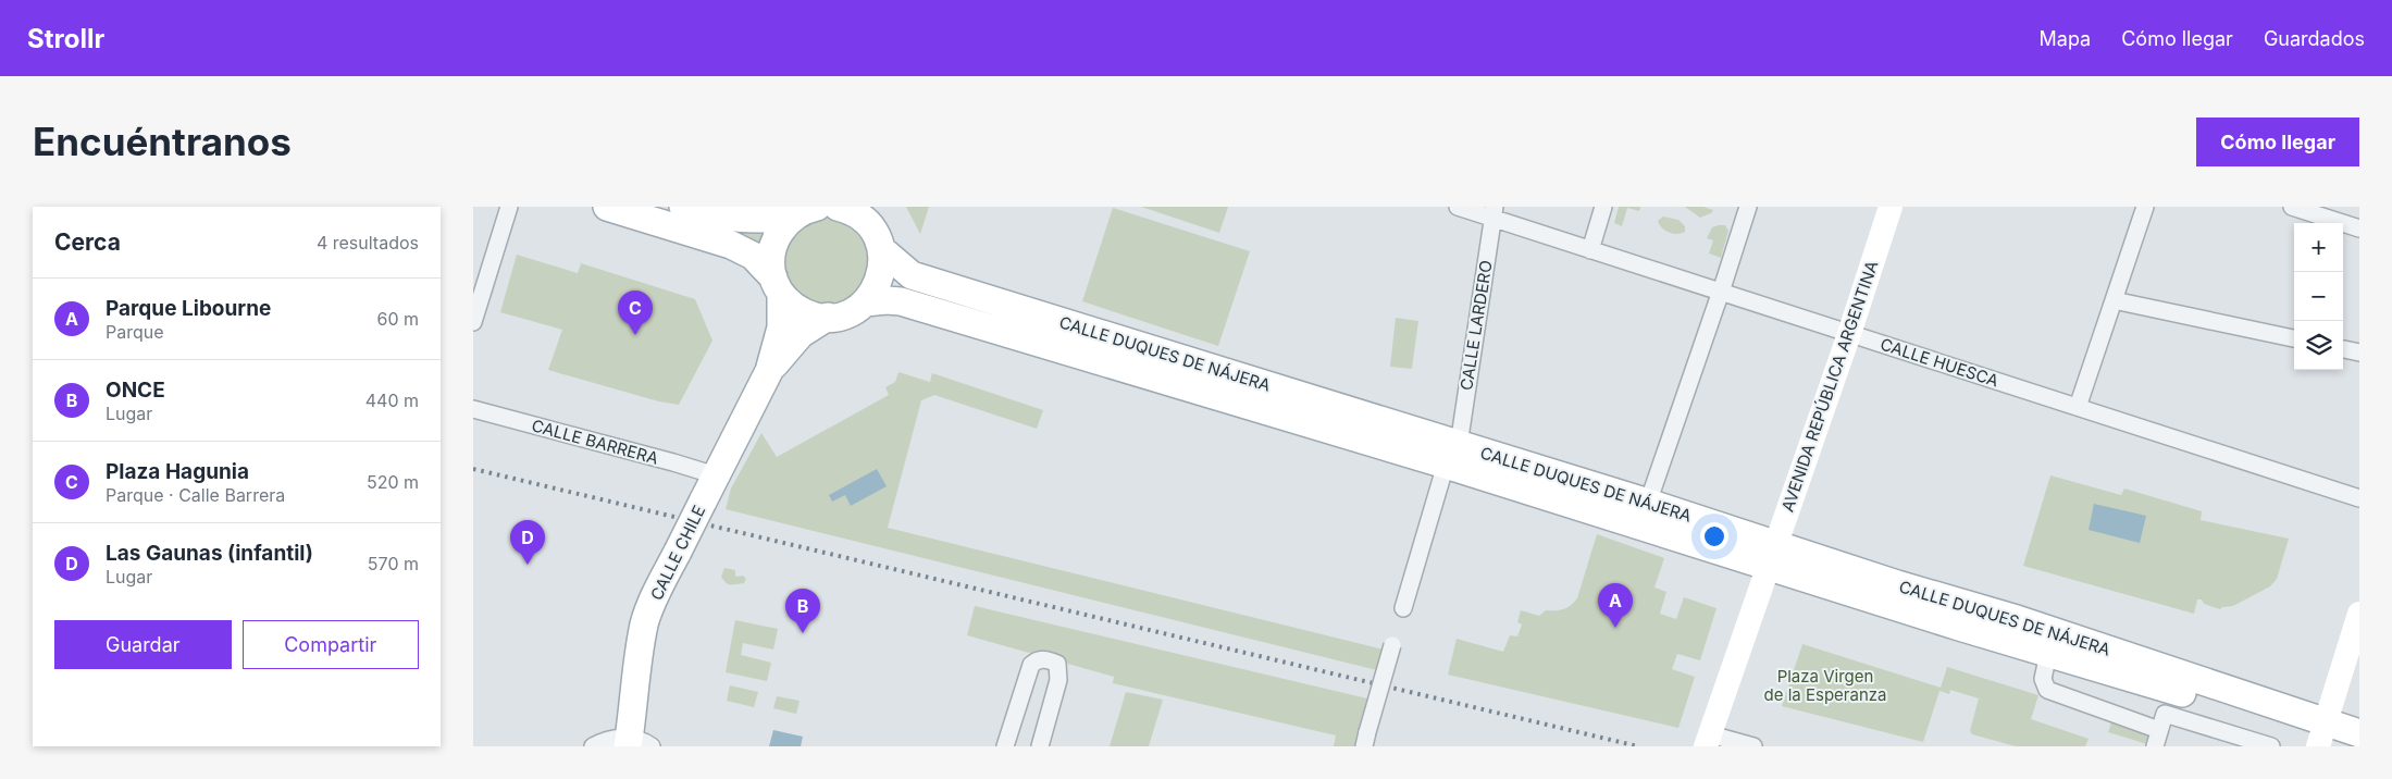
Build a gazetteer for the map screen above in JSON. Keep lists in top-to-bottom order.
{
  "streets": {
    "main road": ["CALLE DUQUES DE NÁJERA", "AVENIDA REPÚBLICA ARGENTINA", "CALLE CHILE"],
    "street": ["CALLE LARDERO", "CALLE HUESCA", "CALLE BARRERA"]
  },
  "crossings": [
    ["CALLE LARDERO", "CALLE DUQUES DE NÁJERA"],
    ["CALLE LARDERO", "CALLE HUESCA"],
    ["CALLE DUQUES DE NÁJERA", "AVENIDA REPÚBLICA ARGENTINA"],
    ["CALLE HUESCA", "AVENIDA REPÚBLICA ARGENTINA"],
    ["CALLE BARRERA", "CALLE CHILE"]
  ],
  "parks": ["Plaza Virgen de la Esperanza"],
  "page": {
    "header": "Strollr",
    "nav": ["Mapa", "Cómo llegar", "Guardados"],
    "buttons": [
      "Cómo llegar",
      ["Guardar", "Compartir"]
    ],
    "title": "Encuéntranos",
    "heading": ["Cerca", "4 resultados"],
    "map_buttons": ["+", "−"],
    "list": [
      {
        "mark": "A",
        "name": "Parque Libourne",
        "note": "Parque",
        "value": "60 m"
      },
      {
        "mark": "B",
        "name": "ONCE",
        "note": "Lugar",
        "value": "440 m"
      },
      {
        "mark": "C",
        "name": "Plaza Hagunia",
        "note": "Parque · Calle Barrera",
        "value": "520 m"
      },
      {
        "mark": "D",
        "name": "Las Gaunas (infantil)",
        "note": "Lugar",
        "value": "570 m"
      }
    ],
    "pins": [
      "C",
      "D",
      "A",
      "B"
    ]
  }
}
